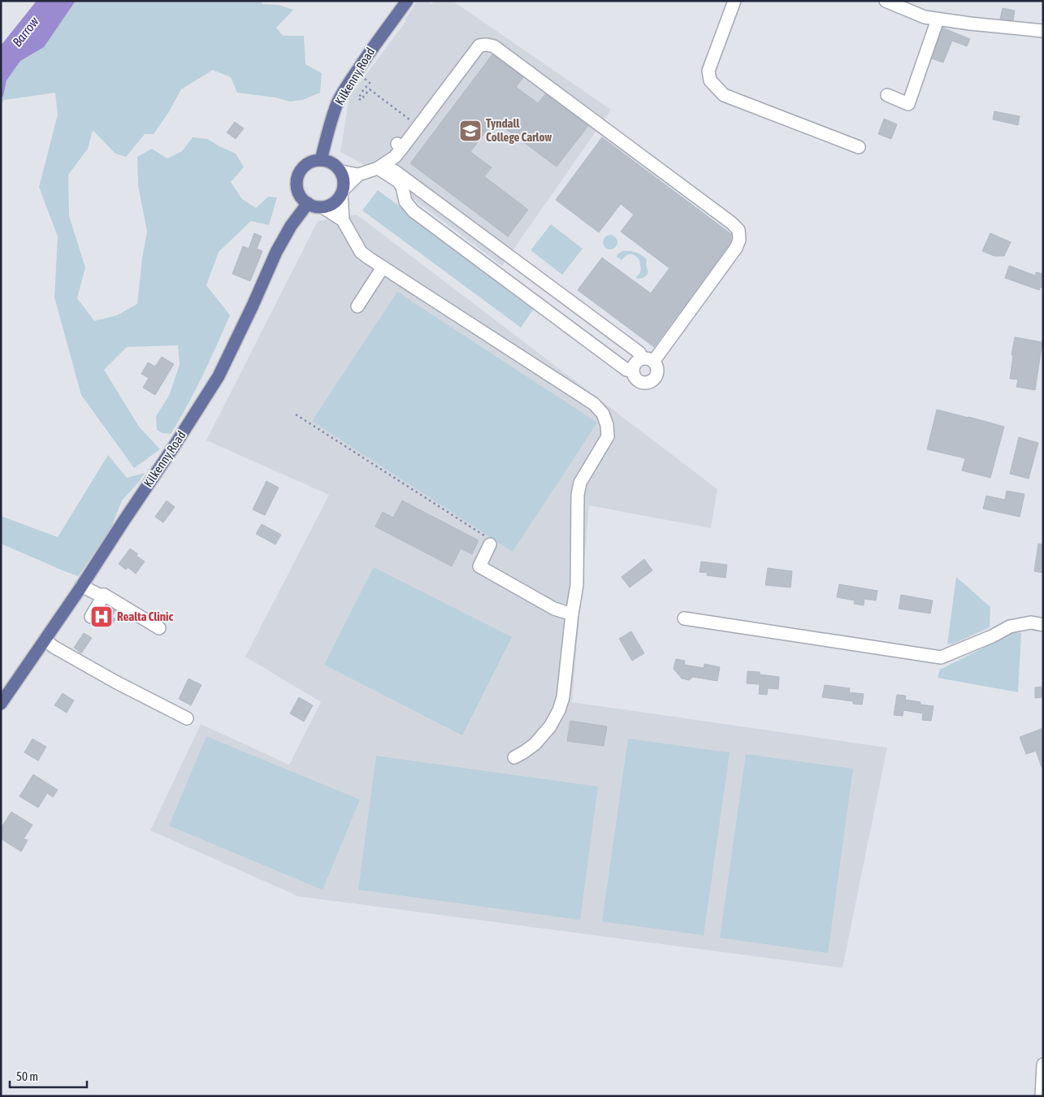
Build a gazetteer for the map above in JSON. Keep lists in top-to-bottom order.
{
  "streets": {
    "main road": ["Kilkenny Road"]
  },
  "water": ["Barrow"],
  "places": {
    "school or university": ["Tyndall College Carlow"],
    "hospital": ["Realta Clinic"]
  },
  "scale_bar": "50 m"
}
